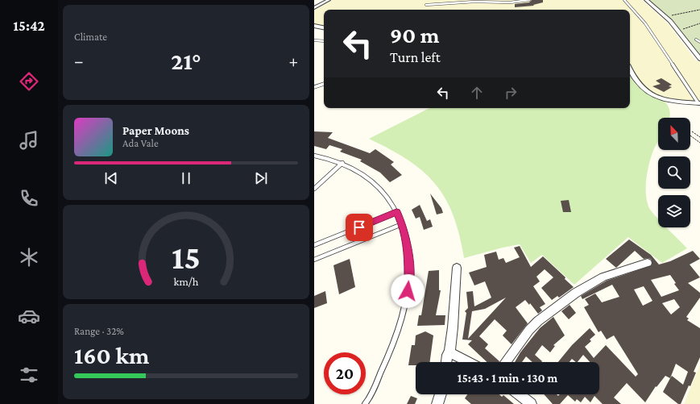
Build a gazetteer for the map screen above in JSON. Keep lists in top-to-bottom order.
{
  "north": "top left",
  "page": {
    "tabs": "15:42",
    "tile": [
      "Climate",
      ["Range · 32%", "160 km"]
    ],
    "turn": ["90 m", "Turn left"],
    "heat": ["−", "21°", "+"],
    "song": ["Paper Moons", "Ada Vale"],
    "limit": "20",
    "trip": "15:43 · 1 min · 130 m",
    "gauge": ["15", "km/h"]
  }
}
